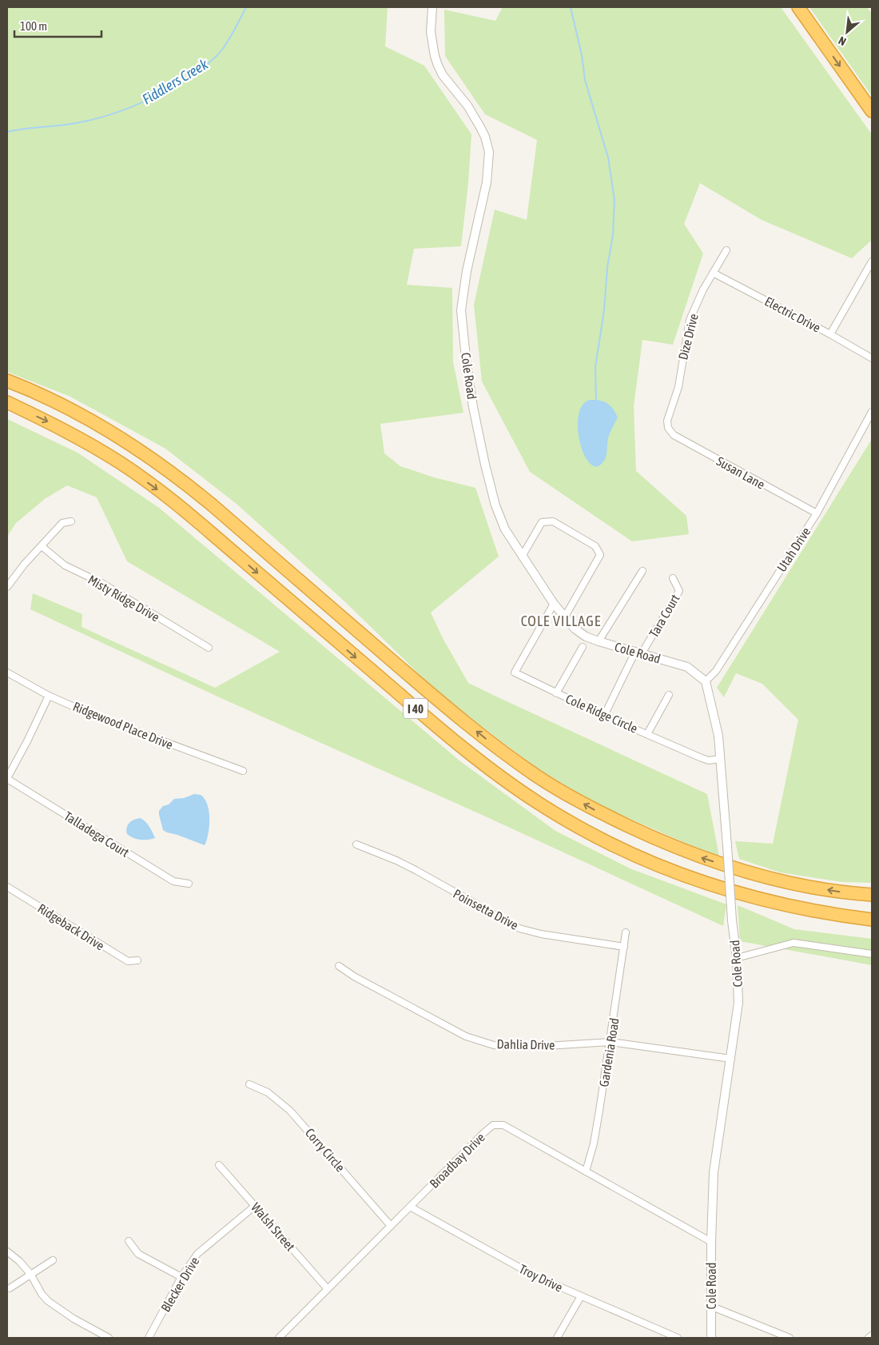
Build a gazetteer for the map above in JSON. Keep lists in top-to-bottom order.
{
  "streets": {
    "highway": ["I 40"],
    "street": [
      "Electric Drive",
      "Dize Drive",
      "Cole Road",
      "Susan Lane",
      "Utah Drive",
      "Misty Ridge Drive",
      "Tara Court",
      "Cole Ridge Circle",
      "Ridgewood Place Drive",
      "Talladega Court",
      "Poinsetta Drive",
      "Ridgeback Drive",
      "Dahlia Drive",
      "Gardenia Road",
      "Corry Circle",
      "Broadbay Drive",
      "Walsh Street",
      "Troy Drive",
      "Blecker Drive"
    ]
  },
  "crossings": [
    ["Electric Drive", "Dize Drive"],
    ["Dize Drive", "Susan Lane"],
    ["Cole Road", "Utah Drive"],
    ["Cole Road", "Tara Court"],
    ["Cole Road", "Cole Ridge Circle"],
    ["Cole Road", "Dahlia Drive"],
    ["Cole Road", "Broadbay Drive"],
    ["Susan Lane", "Utah Drive"],
    ["Poinsetta Drive", "Gardenia Road"],
    ["Dahlia Drive", "Gardenia Road"],
    ["Gardenia Road", "Broadbay Drive"],
    ["Corry Circle", "Broadbay Drive"],
    ["Broadbay Drive", "Walsh Street"],
    ["Broadbay Drive", "Troy Drive"],
    ["Walsh Street", "Blecker Drive"]
  ],
  "districts": ["COLE VILLAGE"],
  "water": ["Fiddlers Creek"],
  "scale_bar": "100 m",
  "north": "bottom left"
}
